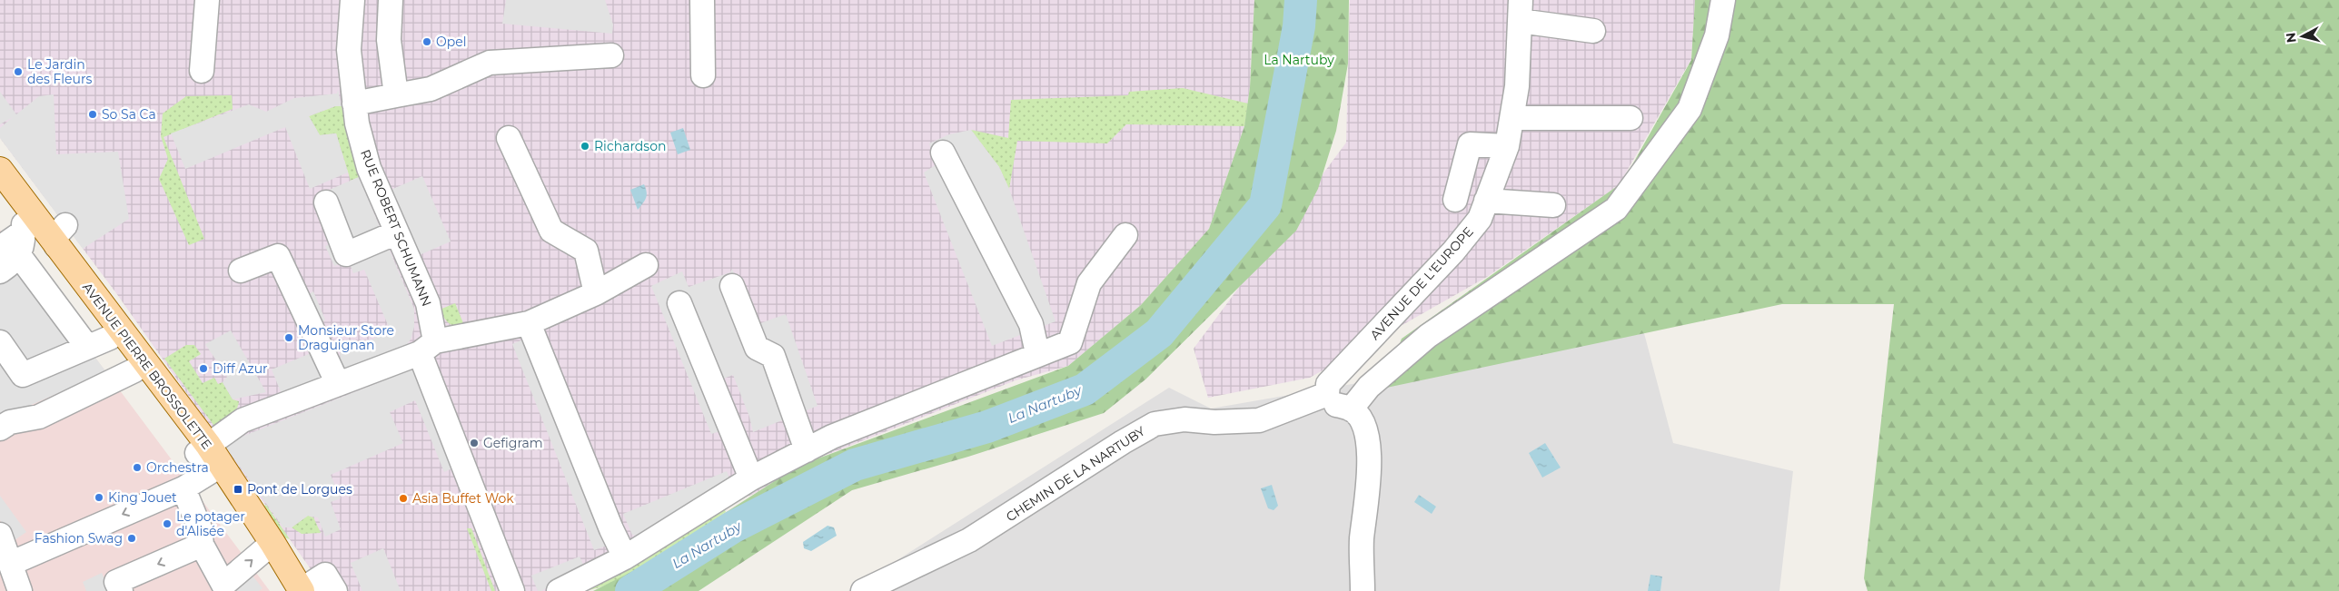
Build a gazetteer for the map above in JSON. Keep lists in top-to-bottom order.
{
  "streets": {
    "main road": ["AVENUE PIERRE BROSSOLETTE"],
    "street": ["RUE ROBERT SCHUMANN", "AVENUE DE L'EUROPE", "CHEMIN DE LA NARTUBY"]
  },
  "crossings": [
    ["AVENUE DE L'EUROPE", "CHEMIN DE LA NARTUBY"]
  ],
  "water": ["La Nartuby"],
  "parks": ["La Nartuby"],
  "places": {
    "other": [
      "Opel",
      "Le Jardin des Fleurs",
      "So Sa Ca",
      "Richardson",
      "Monsieur Store Draguignan",
      "Diff Azur",
      "Gefigram",
      "Orchestra",
      "King Jouet",
      "Asia Buffet Wok",
      "Le potager d'Alisée",
      "Fashion Swag"
    ],
    "transit": ["Pont de Lorgues"]
  },
  "north": "left"
}
